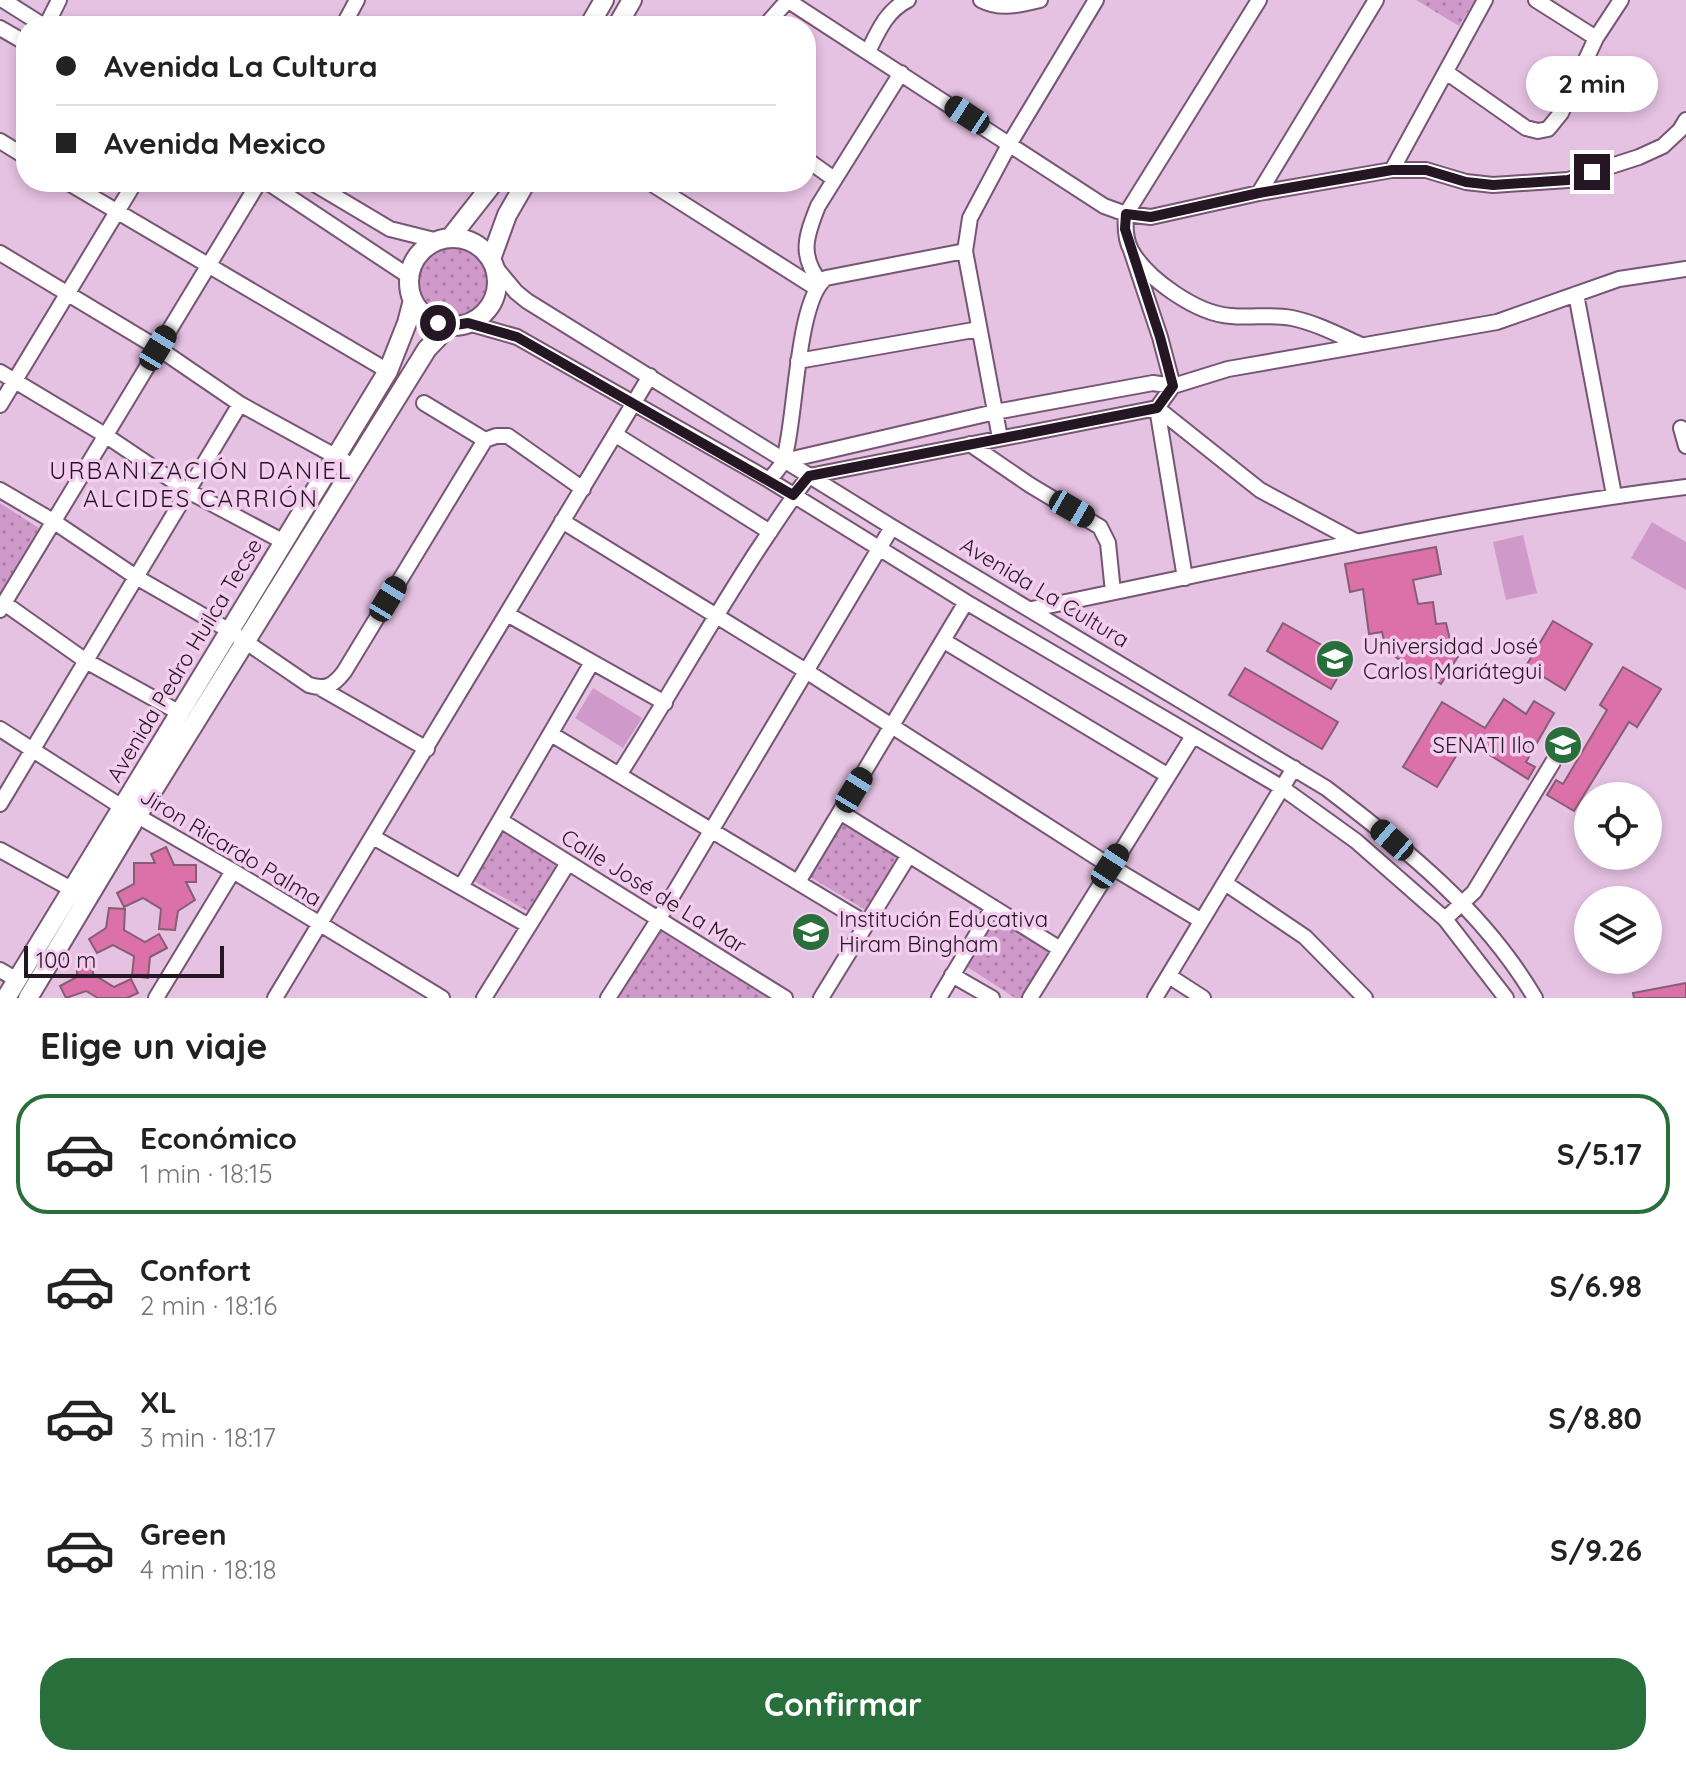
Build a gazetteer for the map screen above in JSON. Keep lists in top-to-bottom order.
{
  "streets": {
    "main road": ["Avenida Pedro Huilca Tecse"],
    "street": ["Avenida La Cultura", "Jiron Ricardo Palma", "Calle José de La Mar"]
  },
  "crossings": [
    ["Avenida La Cultura", "Avenida Pedro Huilca Tecse"],
    ["Avenida Pedro Huilca Tecse", "Jiron Ricardo Palma"]
  ],
  "districts": ["URBANIZACIÓN DANIEL ALCIDES CARRIÓN"],
  "places": {
    "school or university": ["Universidad José Carlos Mariátegui", "SENATI Ilo", "Institución Educativa Hiram Bingham"]
  },
  "scale_bar": "100 m",
  "page": {
    "banner": ["Avenida La Cultura", "Avenida Mexico"],
    "bubble": "2 min",
    "scale": "100 m",
    "heading": "Elige un viaje",
    "list": [
      {
        "name": "Económico",
        "note": "1 min · 18:15",
        "value": "S/5.17"
      },
      {
        "name": "Confort",
        "note": "2 min · 18:16",
        "value": "S/6.98"
      },
      {
        "name": "XL",
        "note": "3 min · 18:17",
        "value": "S/8.80"
      },
      {
        "name": "Green",
        "note": "4 min · 18:18",
        "value": "S/9.26"
      }
    ],
    "buttons": "Confirmar"
  }
}
